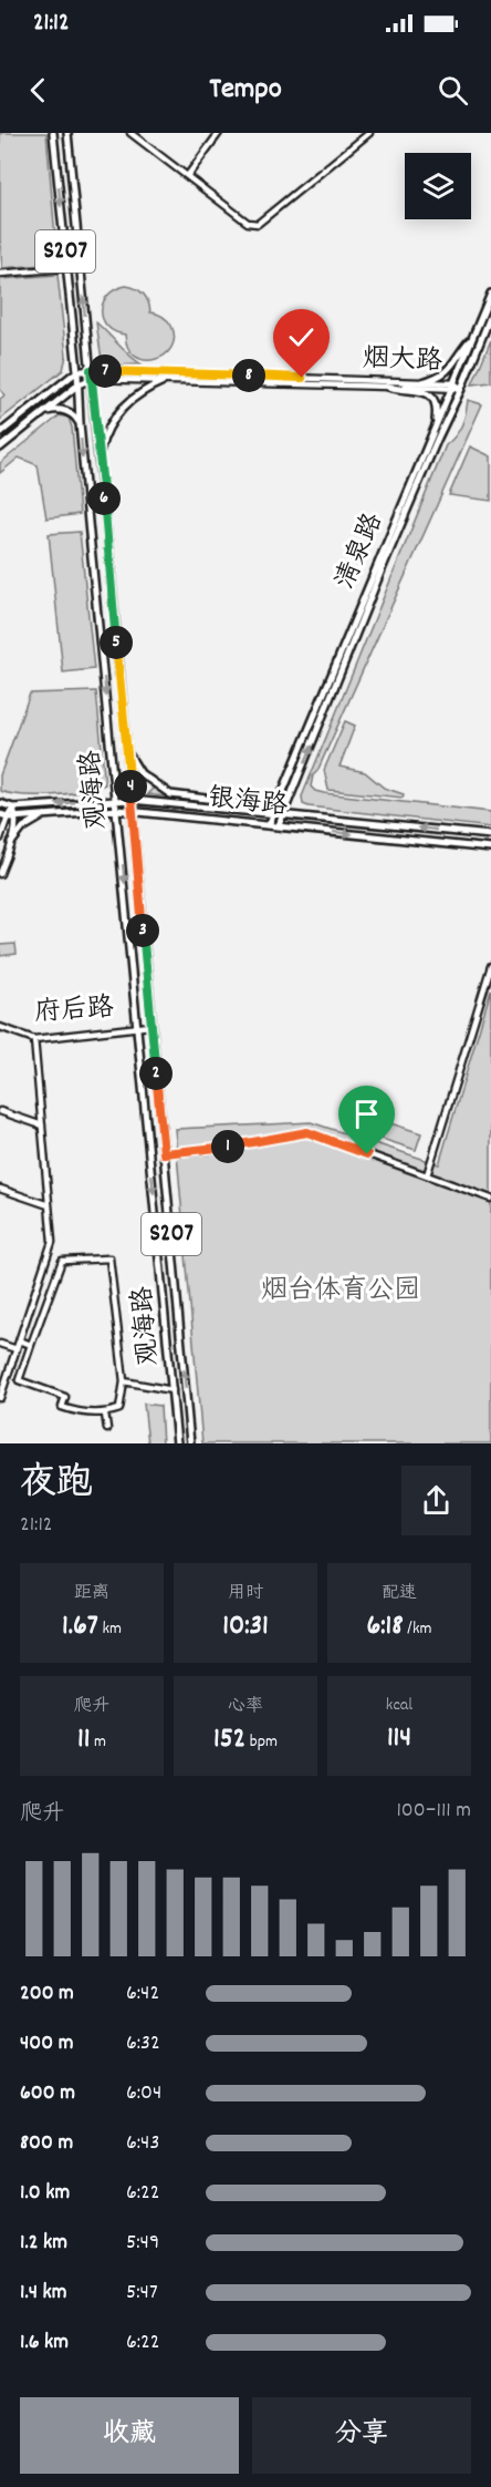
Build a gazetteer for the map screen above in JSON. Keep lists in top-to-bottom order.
{
  "streets": {
    "main road": [
      "S207",
      "清泉路",
      "观海路",
      "银海路"
    ],
    "street": ["烟大路", "府后路"]
  },
  "crossings": [
    ["烟大路", "清泉路"],
    ["烟大路", "观海路"],
    ["清泉路", "银海路"],
    ["观海路", "银海路"],
    ["观海路", "府后路"]
  ],
  "parks": ["烟台体育公园"],
  "page": {
    "status": "21:12",
    "header": "Tempo",
    "pins": [
      "7",
      "8",
      "6",
      "5",
      "4",
      "3",
      "2",
      "1"
    ],
    "heading": ["夜跑", "21:12"],
    "stats": [
      ["距离", "1.67 km"],
      ["用时", "10:31"],
      ["配速", "6:18 /km"],
      ["爬升", "11 m"],
      ["心率", "152 bpm"],
      ["kcal", "114"]
    ],
    "chart": ["爬升", "100–111 m"],
    "list": [
      {
        "name": "200 m",
        "note": "6:42"
      },
      {
        "name": "400 m",
        "note": "6:32"
      },
      {
        "name": "600 m",
        "note": "6:04"
      },
      {
        "name": "800 m",
        "note": "6:43"
      },
      {
        "name": "1.0 km",
        "note": "6:22"
      },
      {
        "name": "1.2 km",
        "note": "5:49"
      },
      {
        "name": "1.4 km",
        "note": "5:47"
      },
      {
        "name": "1.6 km",
        "note": "6:22"
      }
    ],
    "buttons": ["收藏", "分享"]
  }
}
